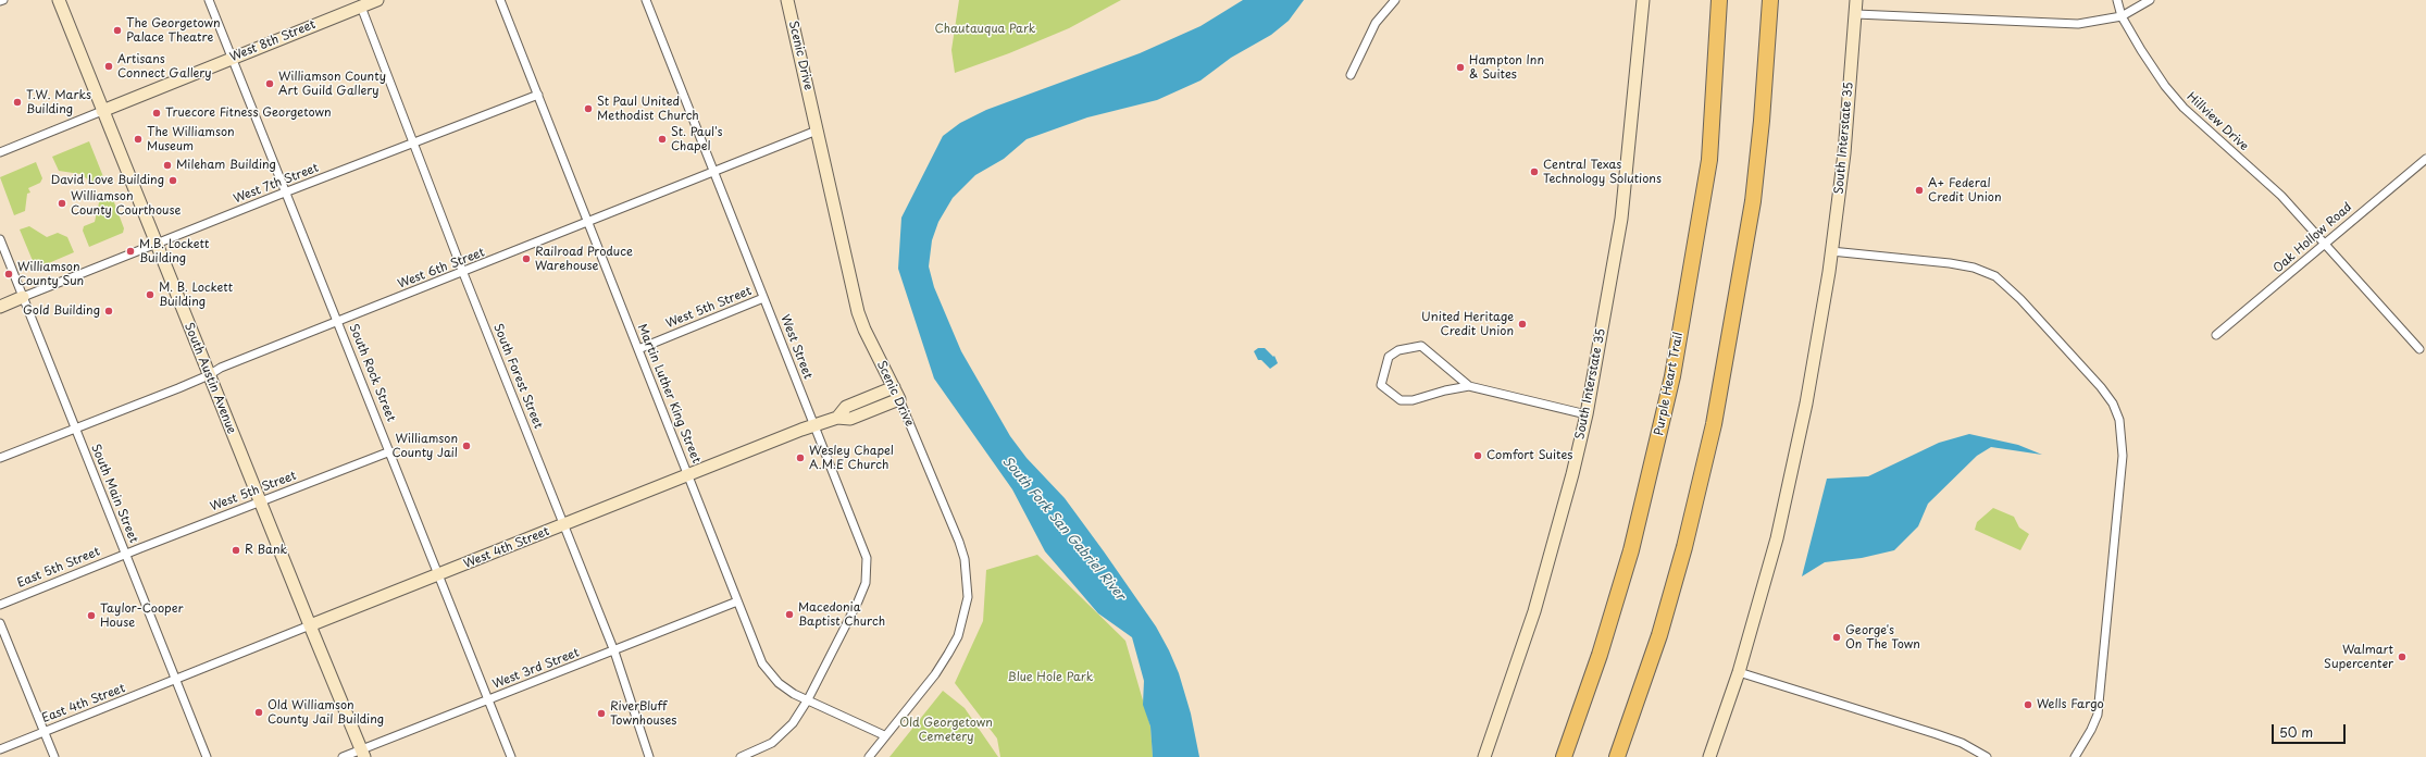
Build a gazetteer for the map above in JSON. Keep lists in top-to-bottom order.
{
  "streets": {
    "highway": ["Purple Heart Trail"],
    "main road": [
      "West 8th Street",
      "Scenic Drive",
      "South Interstate 35",
      "South Austin Avenue",
      "West 4th Street"
    ],
    "street": [
      "Hillview Drive",
      "West 7th Street",
      "Oak Hollow Road",
      "West 6th Street",
      "West 5th Street",
      "West Street",
      "South Rock Street",
      "South Forest Street",
      "Martin Luther King Street",
      "South Main Street",
      "East 5th Street",
      "West 3rd Street",
      "East 4th Street"
    ]
  },
  "crossings": [
    ["West 8th Street", "South Rock Street"],
    ["West 8th Street", "South Forest Street"],
    ["West 8th Street", "South Austin Avenue"],
    ["Scenic Drive", "West 6th Street"],
    ["Scenic Drive", "Martin Luther King Street"],
    ["Scenic Drive", "West 4th Street"],
    ["Hillview Drive", "Oak Hollow Road"],
    ["West 7th Street", "South Rock Street"],
    ["West 7th Street", "South Forest Street"],
    ["West 7th Street", "South Austin Avenue"],
    ["West 7th Street", "Martin Luther King Street"],
    ["West 7th Street", "South Main Street"],
    ["West 6th Street", "West Street"],
    ["West 6th Street", "South Rock Street"],
    ["West 6th Street", "South Forest Street"],
    ["West 6th Street", "South Austin Avenue"],
    ["West 6th Street", "Martin Luther King Street"],
    ["West 6th Street", "South Main Street"],
    ["West 5th Street", "West Street"],
    ["West 5th Street", "South Rock Street"],
    ["West 5th Street", "South Austin Avenue"],
    ["West 5th Street", "Martin Luther King Street"],
    ["West 5th Street", "South Main Street"],
    ["West 5th Street", "East 5th Street"],
    ["West Street", "Martin Luther King Street"],
    ["West Street", "West 4th Street"],
    ["South Rock Street", "West 4th Street"],
    ["South Rock Street", "West 3rd Street"],
    ["South Forest Street", "West 4th Street"],
    ["South Forest Street", "West 3rd Street"],
    ["South Austin Avenue", "West 4th Street"],
    ["South Austin Avenue", "West 3rd Street"],
    ["Martin Luther King Street", "West 4th Street"],
    ["Martin Luther King Street", "West 3rd Street"],
    ["South Main Street", "West 4th Street"],
    ["South Main Street", "East 5th Street"],
    ["South Main Street", "East 4th Street"],
    ["West 4th Street", "East 4th Street"]
  ],
  "water": ["South Fork San Gabriel River"],
  "parks": ["Chautauqua Park", "Blue Hole Park", "Old Georgetown Cemetery"],
  "places": [
    "The Georgetown Palace Theatre",
    "Artisans Connect Gallery",
    "Hampton Inn & Suites",
    "Williamson County Art Guild Gallery",
    "T.W. Marks Building",
    "St Paul United Methodist Church",
    "Truecore Fitness Georgetown",
    "The Williamson Museum",
    "St. Paul's Chapel",
    "Mileham Building",
    "Central Texas Technology Solutions",
    "David Love Building",
    "A+ Federal Credit Union",
    "Williamson County Courthouse",
    "M.B. Lockett Building",
    "Railroad Produce Warehouse",
    "Williamson County Sun",
    "M. B. Lockett Building",
    "Gold Building",
    "United Heritage Credit Union",
    "Williamson County Jail",
    "Comfort Suites",
    "Wesley Chapel A.M.E Church",
    "R Bank",
    "Macedonia Baptist Church",
    "Taylor-Cooper House",
    "George's On The Town",
    "Walmart Supercenter",
    "Wells Fargo",
    "Old Williamson County Jail Building",
    "RiverBluff Townhouses"
  ],
  "scale_bar": "50 m"
}
